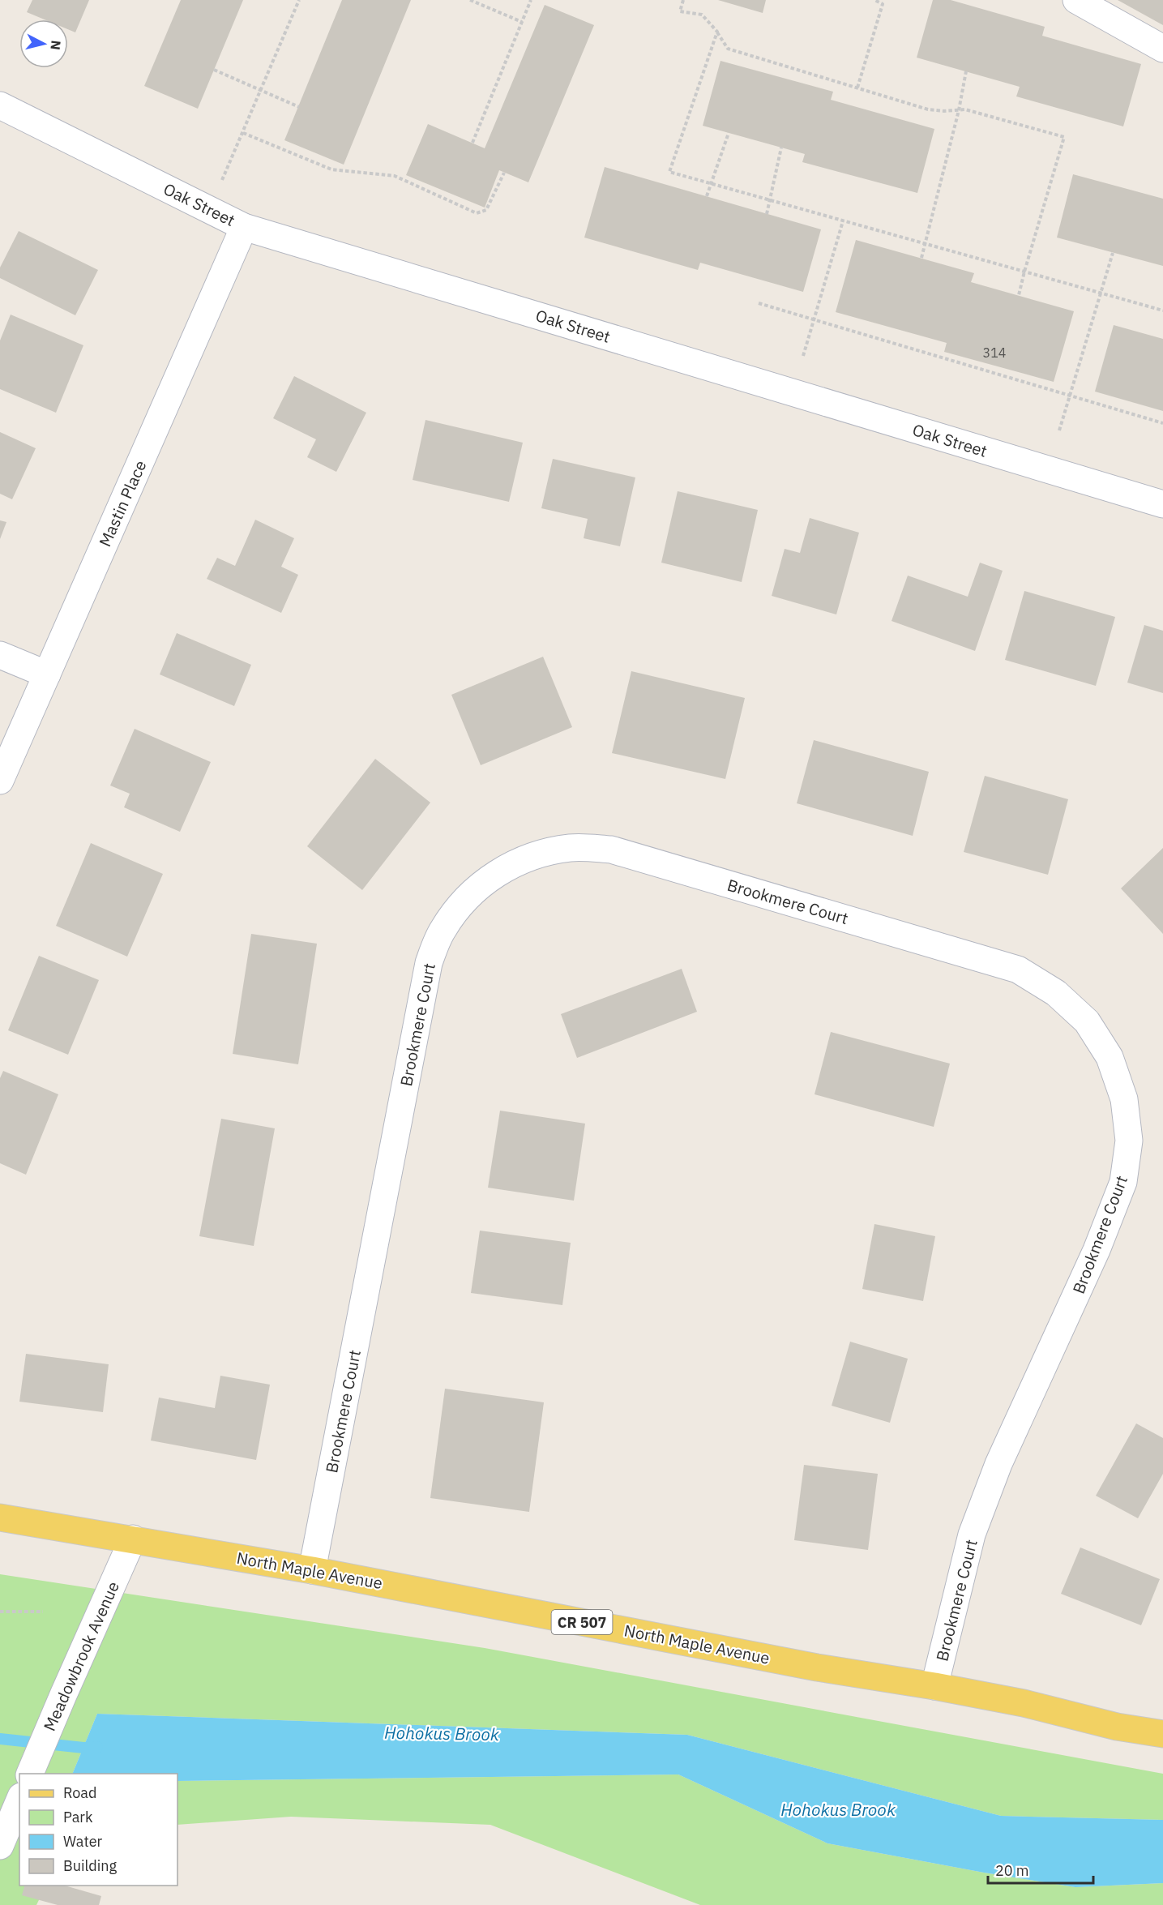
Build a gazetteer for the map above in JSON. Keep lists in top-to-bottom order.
{
  "streets": {
    "main road": ["North Maple Avenue", "CR 507"],
    "street": [
      "Oak Street",
      "Mastin Place",
      "Brookmere Court",
      "Meadowbrook Avenue"
    ]
  },
  "crossings": [
    ["Oak Street", "Mastin Place"],
    ["Brookmere Court", "North Maple Avenue"],
    ["North Maple Avenue", "Meadowbrook Avenue"]
  ],
  "water": ["Hohokus Brook"],
  "house_numbers": ["314"],
  "legend": [
    "Road",
    "Park",
    "Water",
    "Building"
  ],
  "scale_bar": "20 m",
  "north": "right"
}
